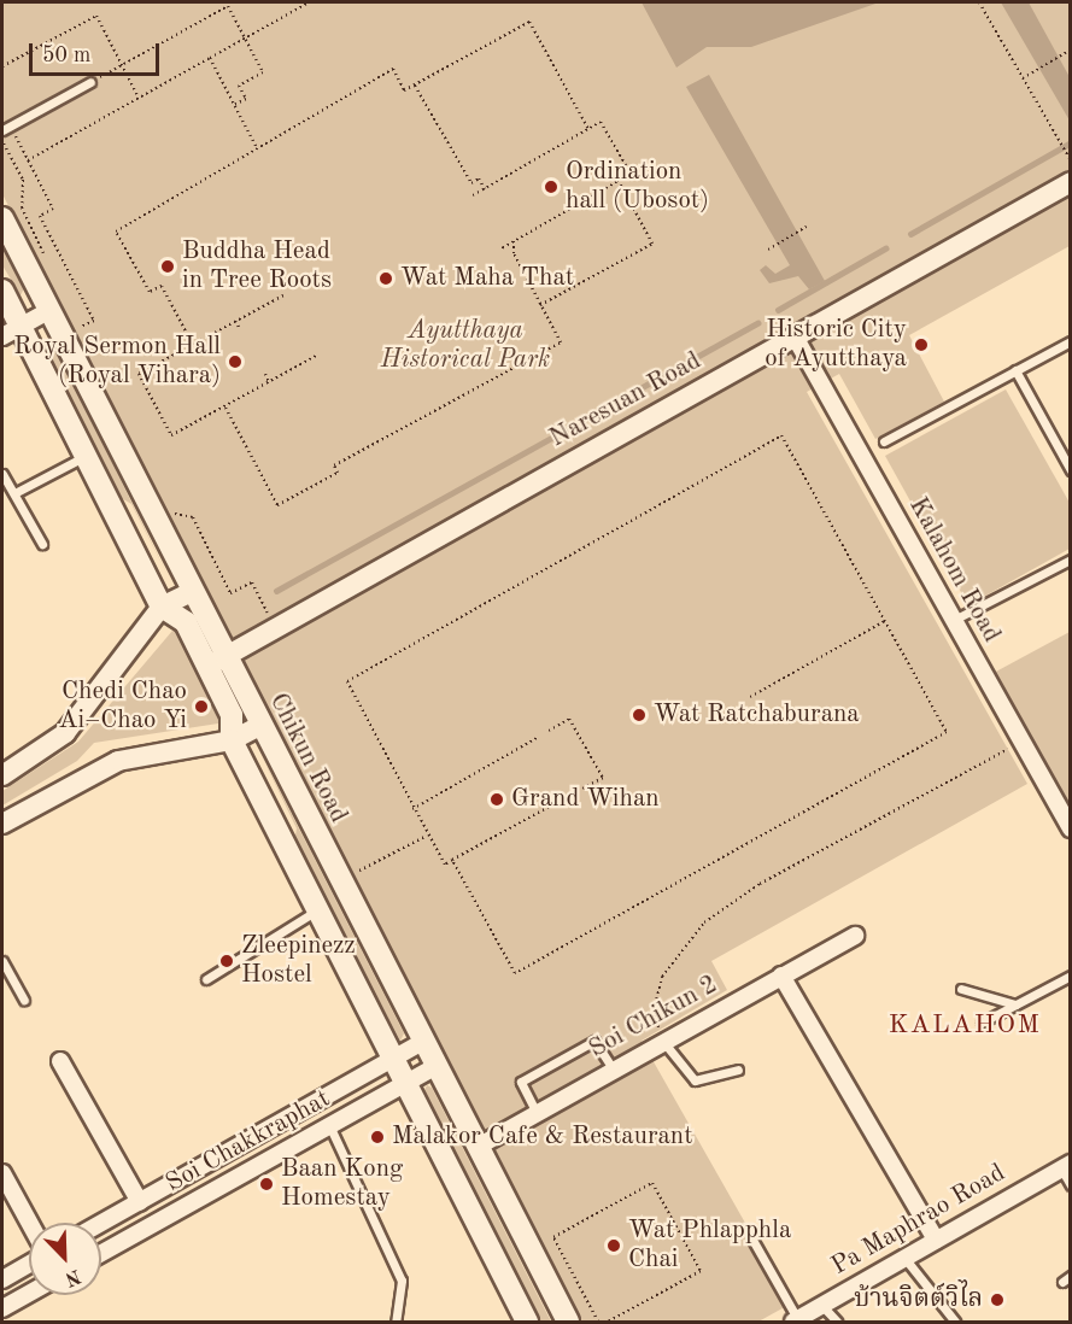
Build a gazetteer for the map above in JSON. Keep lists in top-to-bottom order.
{
  "streets": {
    "main road": ["Chikun Road"],
    "street": [
      "Naresuan Road",
      "Kalahom Road",
      "Soi Chikun 2",
      "Soi Chakkraphat",
      "Pa Maphrao Road"
    ]
  },
  "crossings": [
    ["Naresuan Road", "Kalahom Road"],
    ["Naresuan Road", "Chikun Road"],
    ["Chikun Road", "Soi Chikun 2"],
    ["Chikun Road", "Soi Chakkraphat"]
  ],
  "districts": ["KALAHOM"],
  "parks": ["Ayutthaya Historical Park"],
  "places": [
    "Ordination hall (Ubosot)",
    "Buddha Head in Tree Roots",
    "Wat Maha That",
    "Historic City of Ayutthaya",
    "Royal Sermon Hall (Royal Vihara)",
    "Chedi Chao Ai–Chao Yi",
    "Wat Ratchaburana",
    "Grand Wihan",
    "Zleepinezz Hostel",
    "Malakor Cafe & Restaurant",
    "Baan Kong Homestay",
    "Wat Phlapphla Chai",
    "บ้านจิตต์วิไล"
  ],
  "scale_bar": "50 m",
  "north": "bottom right"
}
